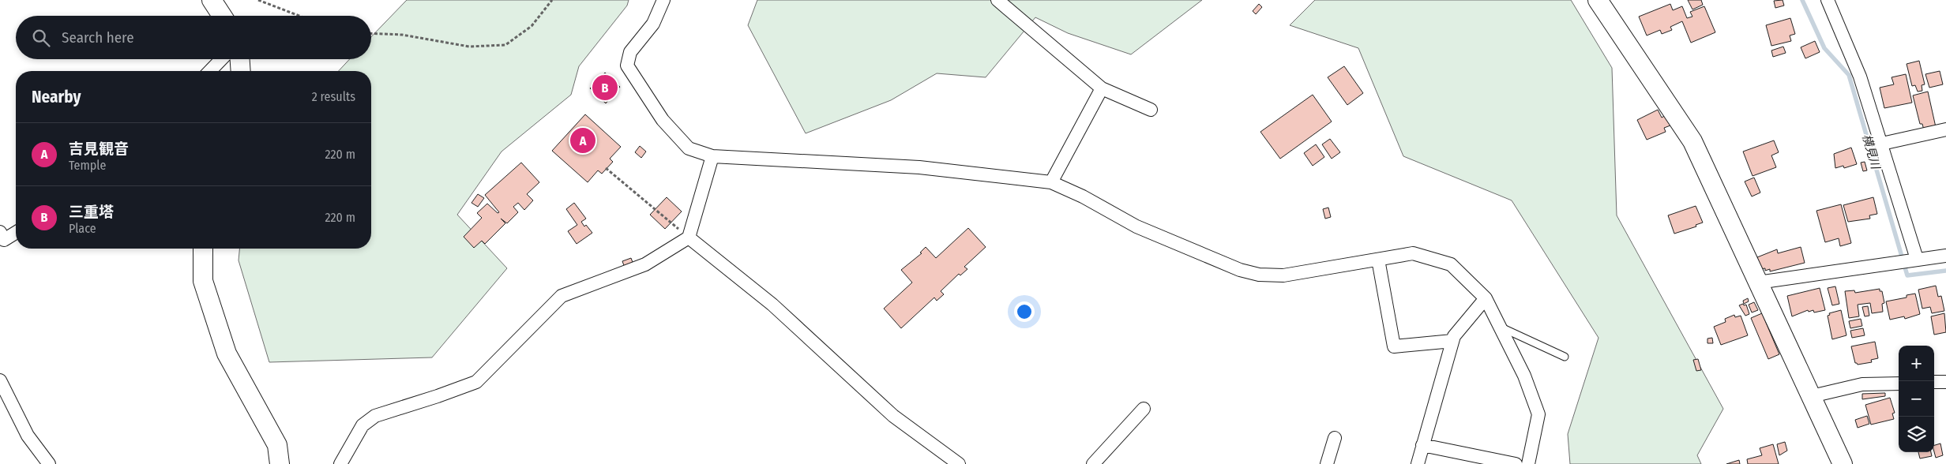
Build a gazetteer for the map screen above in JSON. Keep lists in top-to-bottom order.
{
  "water": ["横見川"],
  "page": {
    "search": "Search here",
    "heading": ["Nearby", "2 results"],
    "pins": ["B", "A"],
    "list": [
      {
        "mark": "A",
        "name": "吉見観音",
        "note": "Temple",
        "value": "220 m"
      },
      {
        "mark": "B",
        "name": "三重塔",
        "note": "Place",
        "value": "220 m"
      }
    ],
    "map_buttons": ["+", "−"]
  }
}
